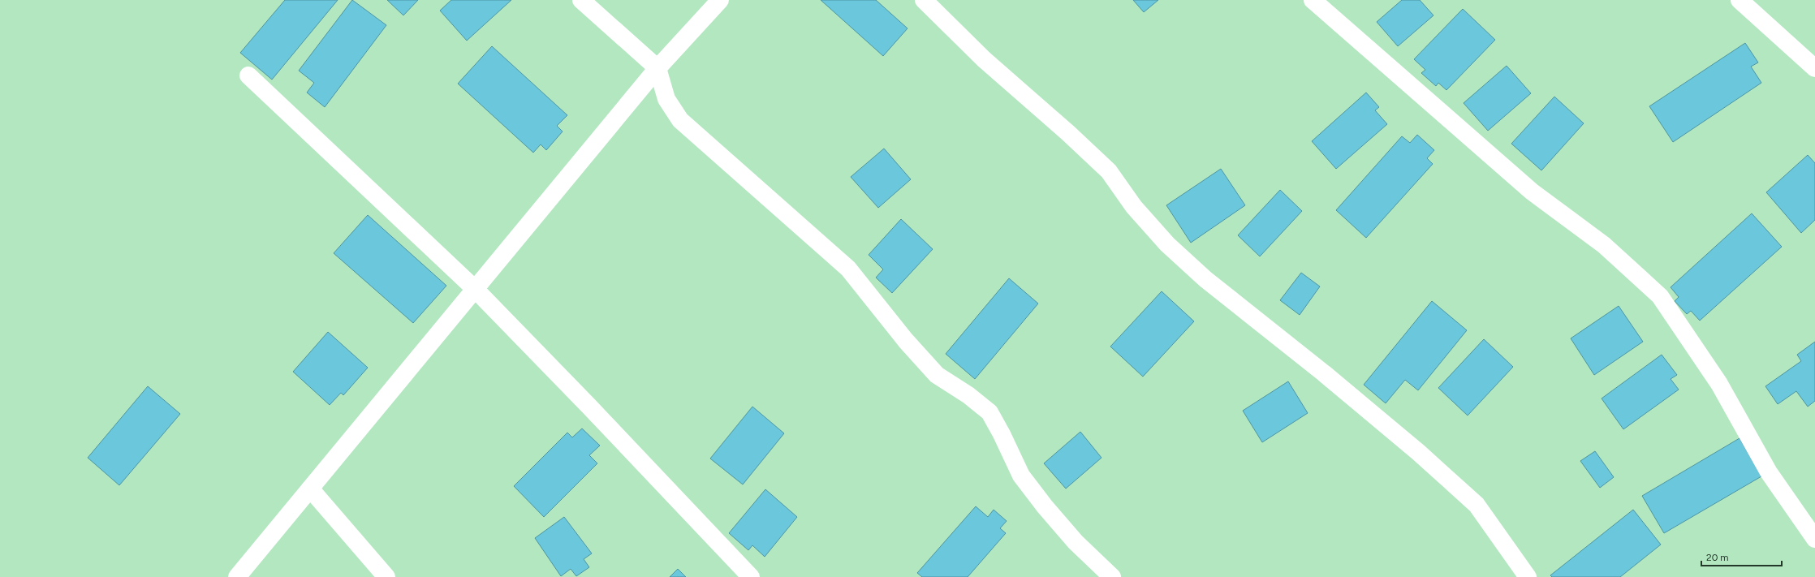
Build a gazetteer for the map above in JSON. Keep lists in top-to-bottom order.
{
  "scale_bar": "20 m"
}
